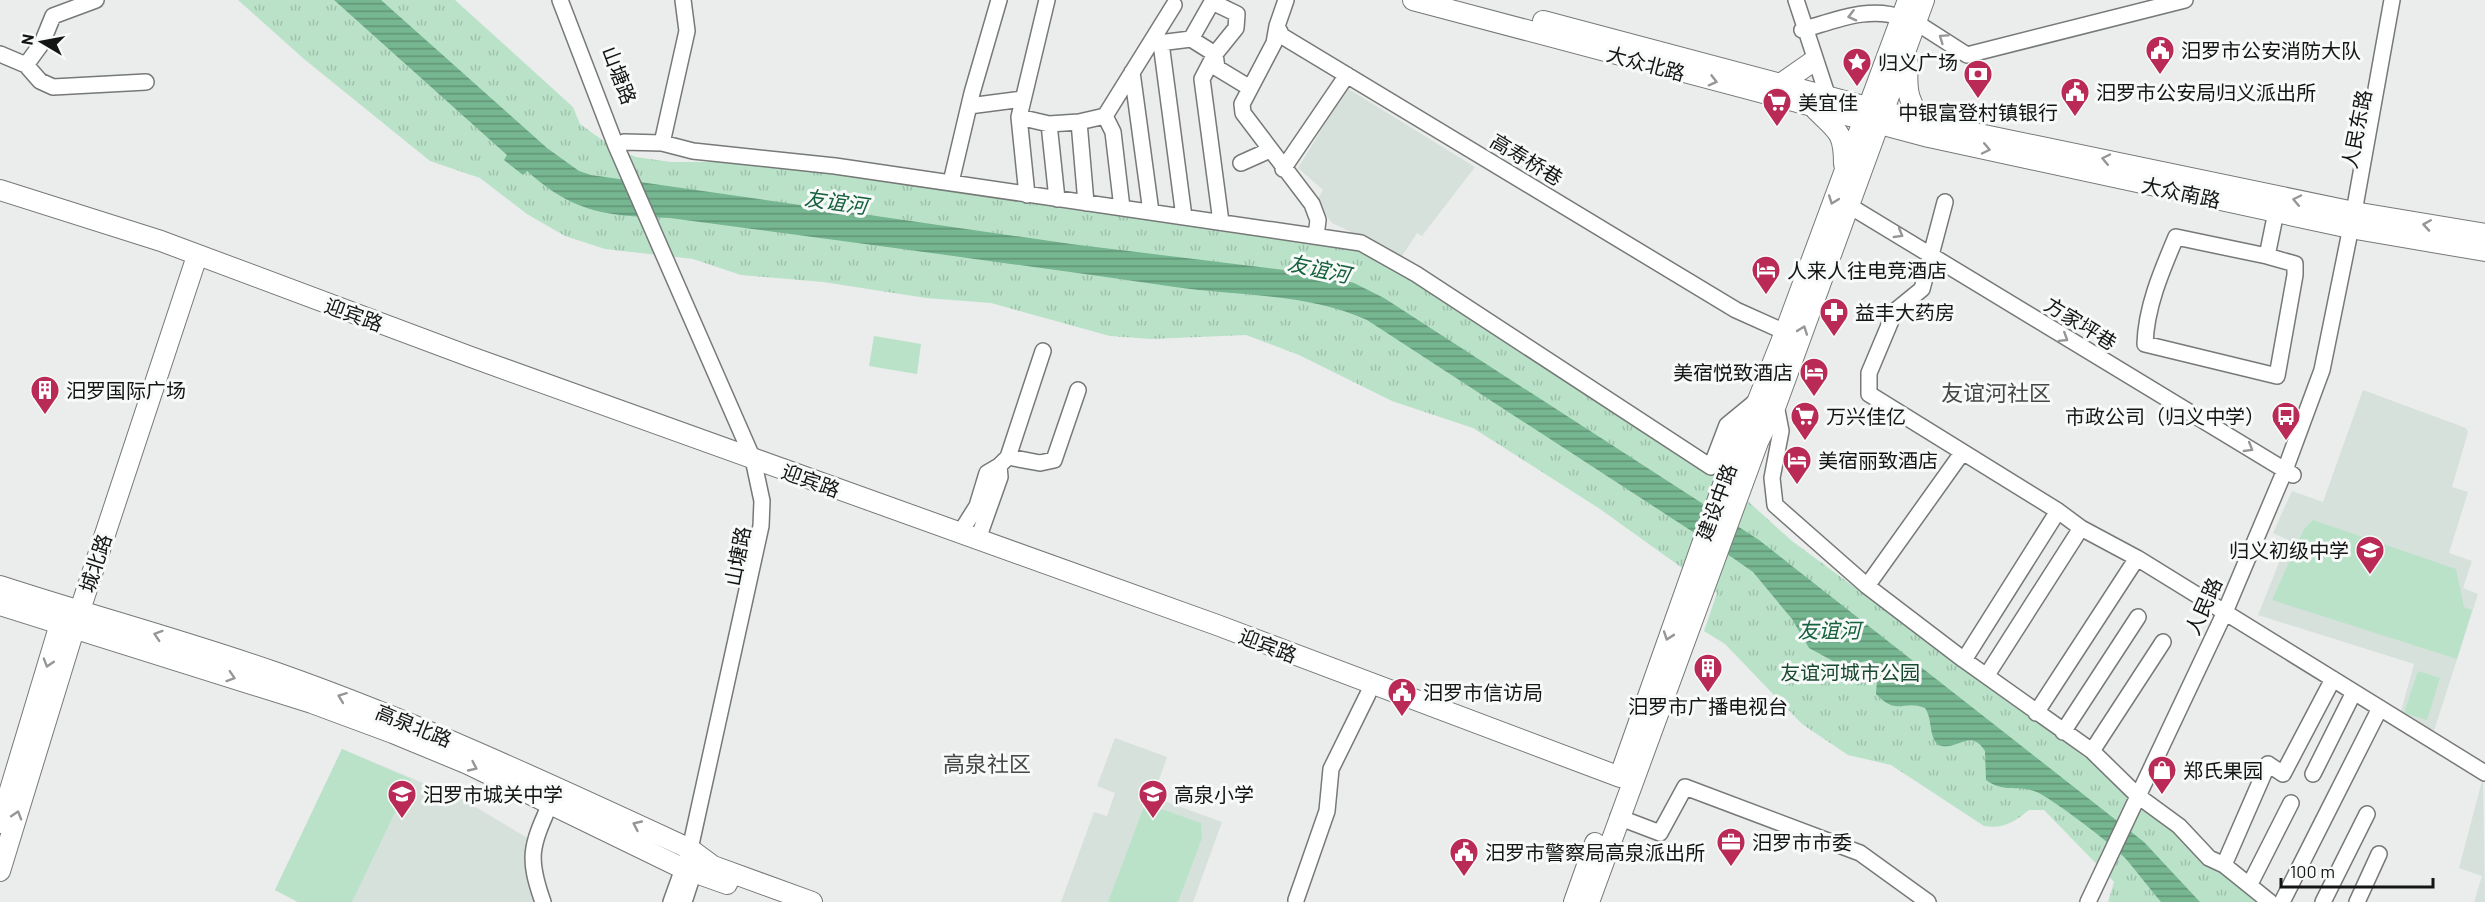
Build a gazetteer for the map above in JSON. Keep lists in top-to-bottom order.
{
  "streets": {
    "main road": [
      "大众北路",
      "大众南路",
      "迎宾路",
      "建设中路",
      "城北路",
      "高泉北路"
    ],
    "street": [
      "山塘路",
      "人民东路",
      "高寿桥巷",
      "方家坪巷",
      "人民路"
    ]
  },
  "crossings": [
    ["大众北路", "大众南路"],
    ["大众北路", "建设中路"],
    ["山塘路", "迎宾路"],
    ["山塘路", "高泉北路"],
    ["人民东路", "大众南路"],
    ["人民东路", "人民路"],
    ["高寿桥巷", "建设中路"],
    ["大众南路", "建设中路"],
    ["大众南路", "人民路"],
    ["迎宾路", "建设中路"],
    ["迎宾路", "城北路"],
    ["方家坪巷", "建设中路"],
    ["方家坪巷", "人民路"],
    ["城北路", "高泉北路"]
  ],
  "one_way": ["方家坪巷"],
  "districts": ["友谊河社区", "高泉社区"],
  "water": ["友谊河"],
  "parks": ["友谊河城市公园"],
  "places": {
    "public building": [
      "汨罗市公安消防大队",
      "汨罗市公安局归义派出所",
      "汨罗市信访局",
      "汨罗市警察局高泉派出所"
    ],
    "place": ["归义广场"],
    "bank": ["中银富登村镇银行"],
    "supermarket": ["美宜佳", "万兴佳亿"],
    "hotel": ["人来人往电竞酒店", "美宿悦致酒店", "美宿丽致酒店"],
    "pharmacy": ["益丰大药房"],
    "building": ["汨罗国际广场", "汨罗市广播电视台"],
    "bus stop": ["市政公司（归义中学）"],
    "school or university": ["归义初级中学", "汨罗市城关中学", "高泉小学"],
    "shop": ["郑氏果园"],
    "office": ["汨罗市市委"]
  },
  "scale_bar": "100 m",
  "north": "left"
}
